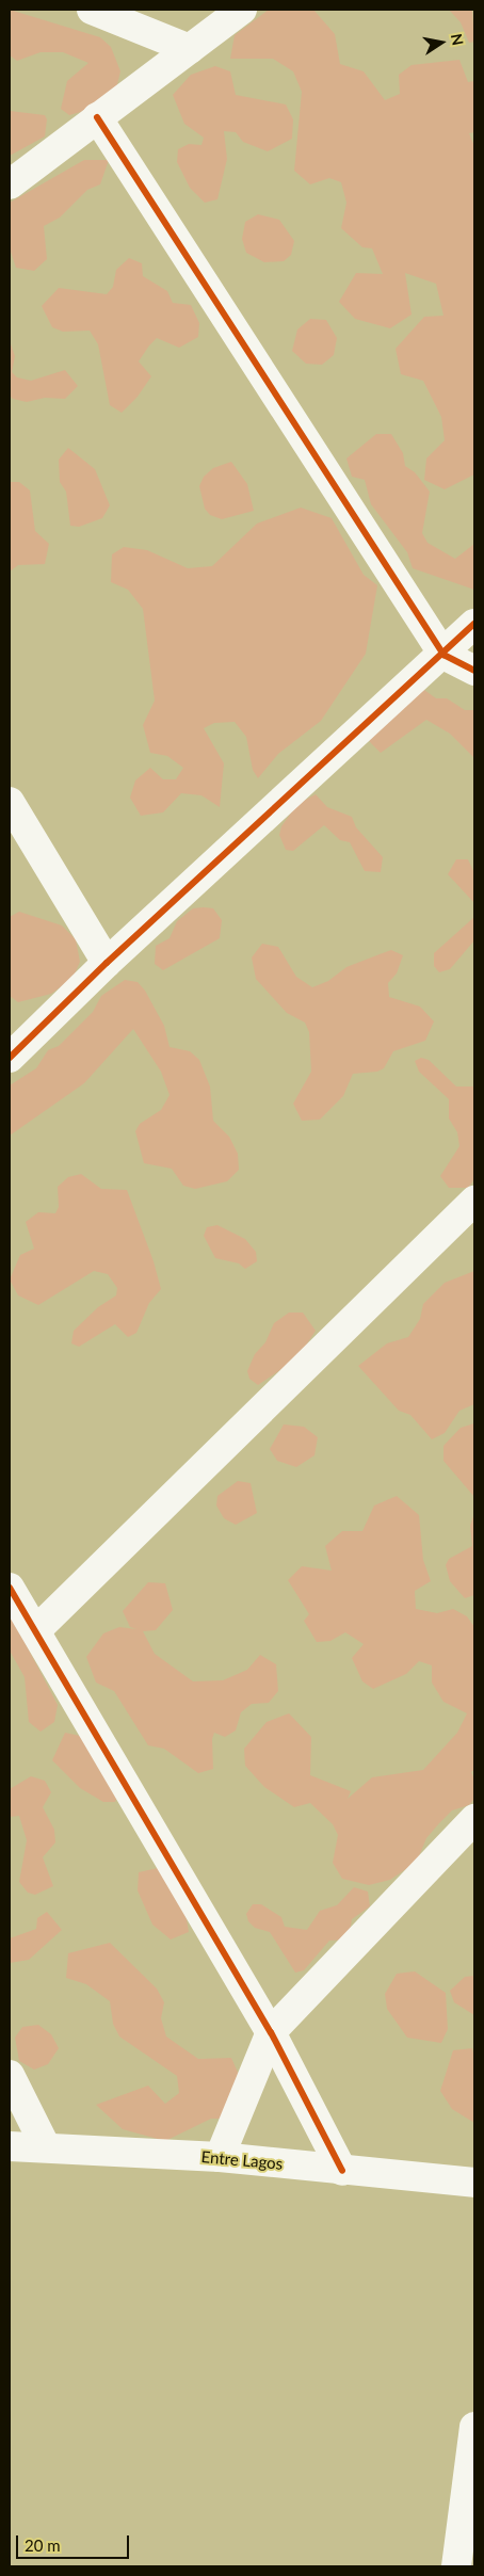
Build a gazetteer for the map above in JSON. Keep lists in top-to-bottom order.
{
  "streets": {
    "street": ["Entre Lagos"]
  },
  "scale_bar": "20 m",
  "north": "right"
}
